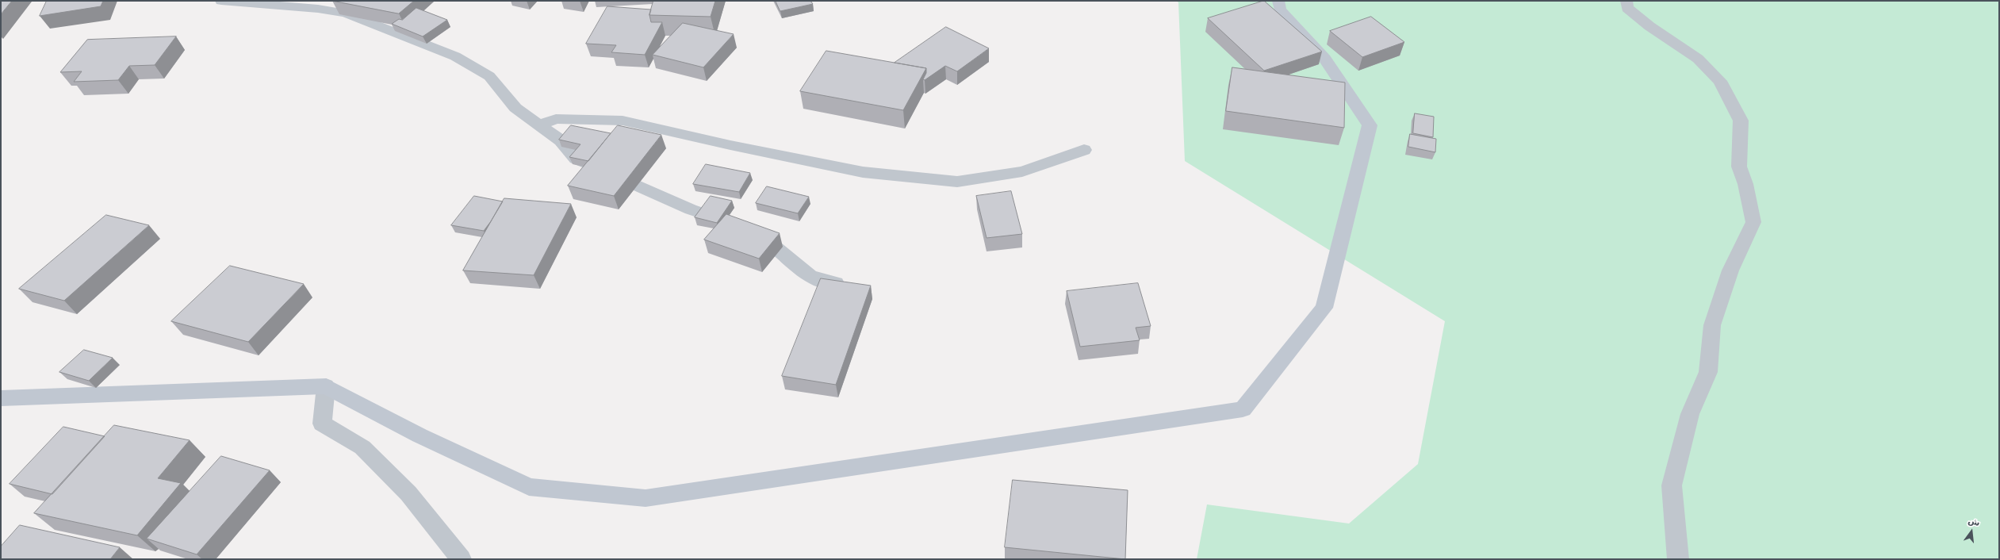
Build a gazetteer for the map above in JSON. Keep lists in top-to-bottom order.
{
  "north": "top"
}
